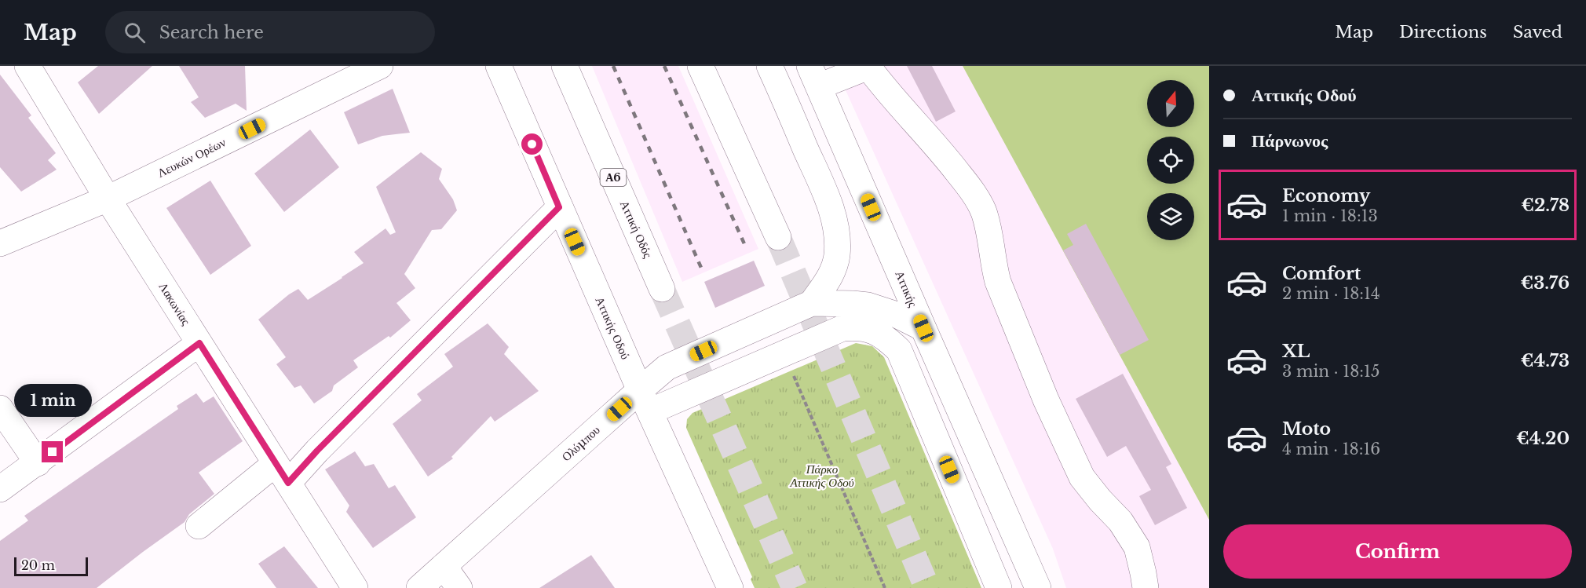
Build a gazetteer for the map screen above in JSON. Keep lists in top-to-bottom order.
{
  "streets": {
    "main road": [
      "Λευκών Ορέων",
      "Α6",
      "Αττική Οδός",
      "Αττικής",
      "Λακωνίας",
      "Αττικής Οδού",
      "Ολύμπου"
    ]
  },
  "crossings": [
    ["Λευκών Ορέων", "Λακωνίας"],
    ["Αττικής Οδού", "Ολύμπου"]
  ],
  "parks": ["Πάρκο Αττικής Οδού"],
  "scale_bar": "20 m",
  "north": "top",
  "page": {
    "header": "Map",
    "search": "Search here",
    "nav": ["Map", "Directions", "Saved"],
    "banner": ["Αττικής Οδού", "Πάρνωνος"],
    "list": [
      {
        "name": "Economy",
        "note": "1 min · 18:13",
        "value": "€2.78"
      },
      {
        "name": "Comfort",
        "note": "2 min · 18:14",
        "value": "€3.76"
      },
      {
        "name": "XL",
        "note": "3 min · 18:15",
        "value": "€4.73"
      },
      {
        "name": "Moto",
        "note": "4 min · 18:16",
        "value": "€4.20"
      }
    ],
    "bubble": "1 min",
    "buttons": "Confirm",
    "scale": "20 m"
  }
}
